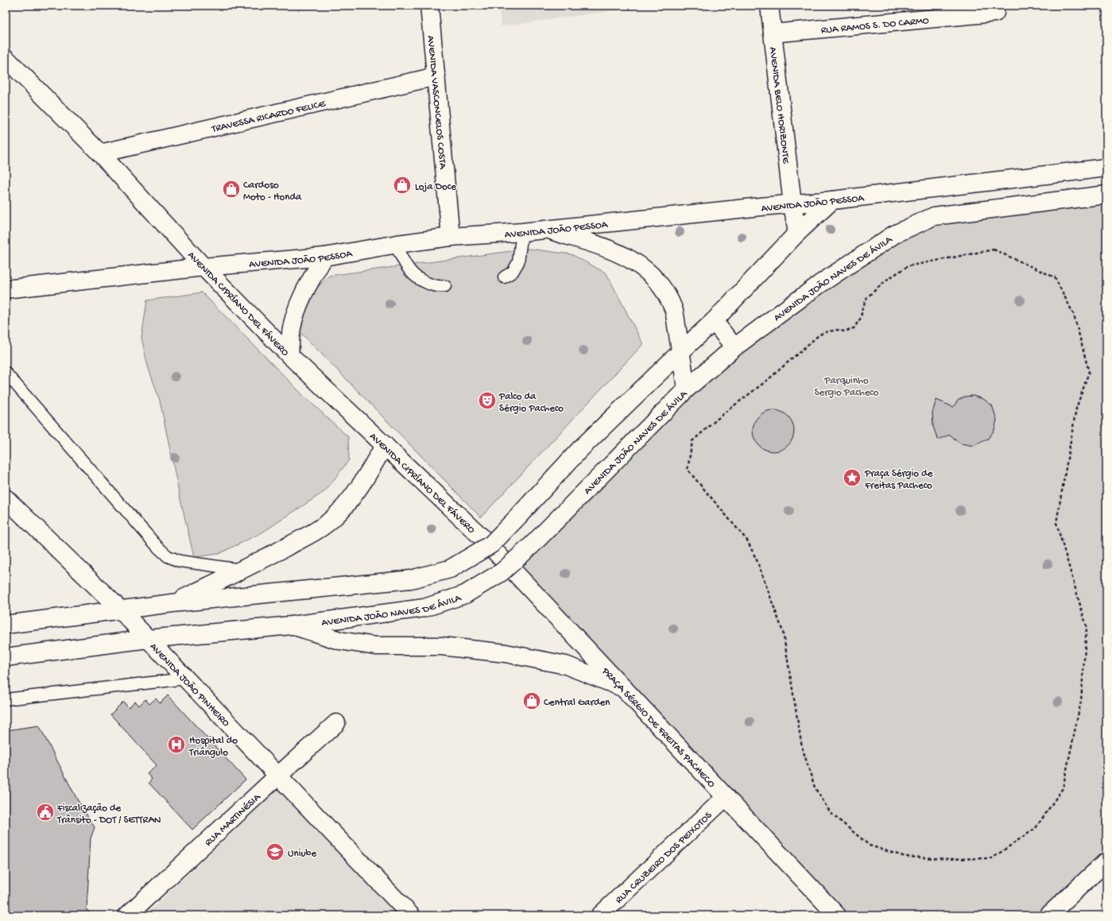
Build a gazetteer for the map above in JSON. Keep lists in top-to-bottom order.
{
  "streets": {
    "street": [
      "RUA RAMOS S. DO CARMO",
      "AVENIDA VASCONCELOS COSTA",
      "AVENIDA BELO HORIZONTE",
      "TRAVESSA RICARDO FELICE",
      "AVENIDA JOÃO PESSOA",
      "AVENIDA JOÃO NAVES DE ÁVILA",
      "AVENIDA CIPRÍANO DEL FÁVERO",
      "AVENIDA JOÃO PINHEIRO",
      "PRAÇA SÉRGIO DE FREITAS PACHECO",
      "RUA MARTINÉSIA",
      "RUA CRUZEIRO DOS PEIXOTOS"
    ]
  },
  "crossings": [
    ["RUA RAMOS S. DO CARMO", "AVENIDA BELO HORIZONTE"],
    ["AVENIDA VASCONCELOS COSTA", "TRAVESSA RICARDO FELICE"],
    ["AVENIDA VASCONCELOS COSTA", "AVENIDA JOÃO PESSOA"],
    ["AVENIDA BELO HORIZONTE", "AVENIDA JOÃO PESSOA"],
    ["TRAVESSA RICARDO FELICE", "AVENIDA CIPRÍANO DEL FÁVERO"],
    ["AVENIDA JOÃO PESSOA", "AVENIDA CIPRÍANO DEL FÁVERO"],
    ["AVENIDA JOÃO NAVES DE ÁVILA", "AVENIDA JOÃO PINHEIRO"],
    ["AVENIDA CIPRÍANO DEL FÁVERO", "PRAÇA SÉRGIO DE FREITAS PACHECO"],
    ["AVENIDA JOÃO PINHEIRO", "RUA MARTINÉSIA"],
    ["PRAÇA SÉRGIO DE FREITAS PACHECO", "RUA CRUZEIRO DOS PEIXOTOS"]
  ],
  "parks": ["Parquinho Sergio Pacheco"],
  "places": {
    "shop": ["Loja Doce", "Cardoso Moto - Honda", "Central Garden"],
    "theatre": ["Palco da Sérgio Pacheco"],
    "place": ["Praça Sérgio de Freitas Pacheco"],
    "hospital": ["Hospital do Triângulo"],
    "public building": ["Fiscalização de Trânsito - DOT / SETTRAN"],
    "school or university": ["Uniube"]
  }
}
